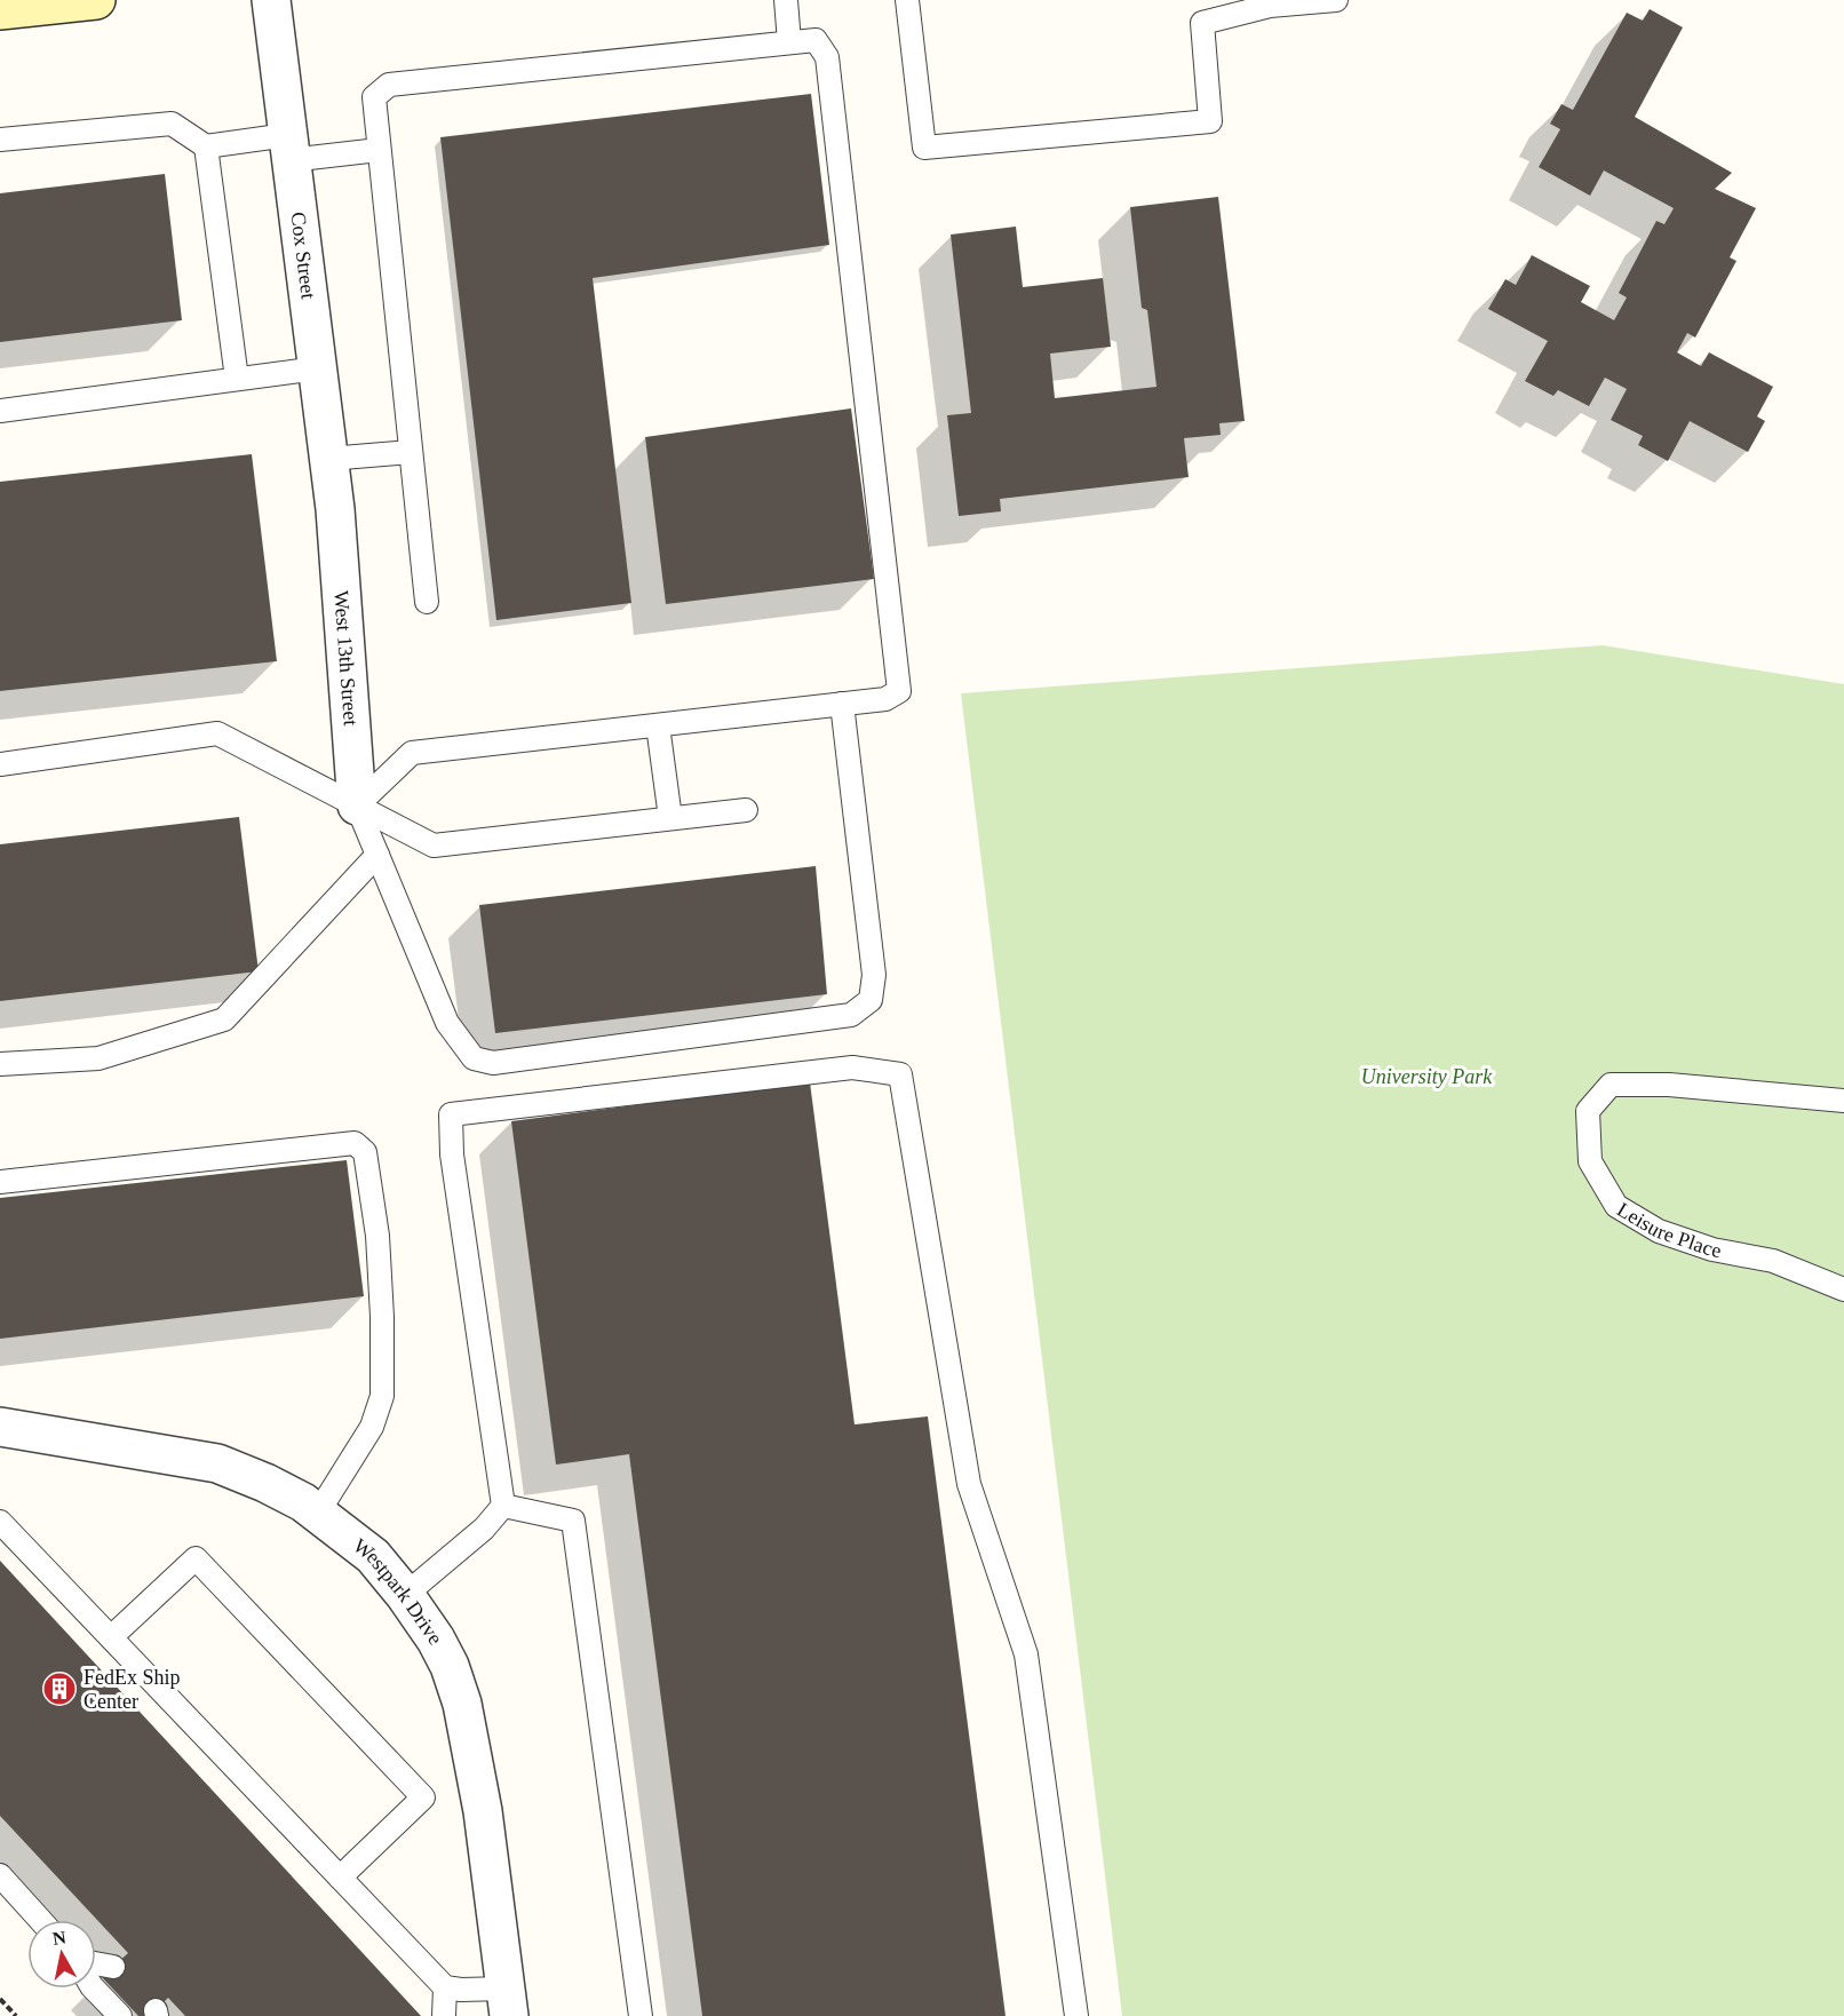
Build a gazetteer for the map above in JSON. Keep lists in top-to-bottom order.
{
  "streets": {
    "street": ["Cox Street", "West 13th Street", "Westpark Drive"],
    "lane": ["Leisure Place"]
  },
  "crossings": [
    ["Cox Street", "West 13th Street"]
  ],
  "parks": ["University Park"],
  "places": {
    "building": ["FedEx Ship Center"]
  },
  "north": "top"
}
